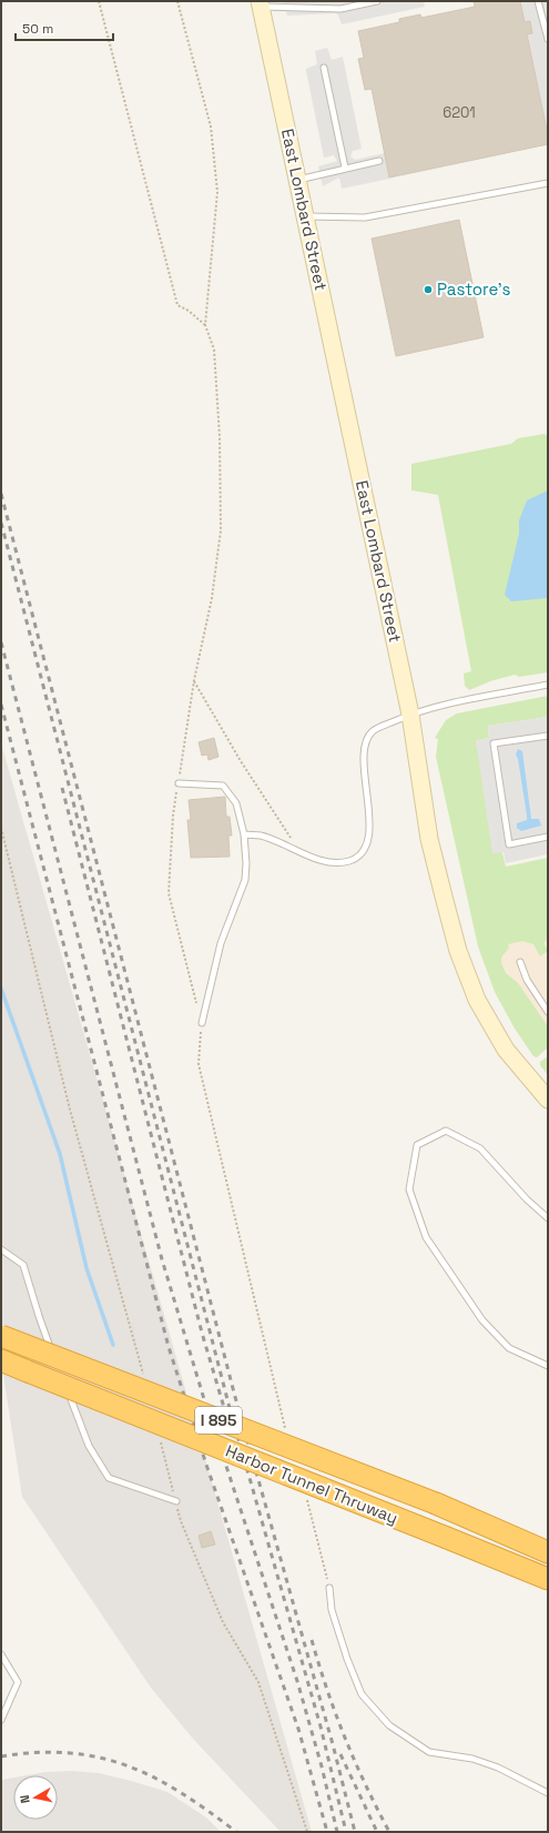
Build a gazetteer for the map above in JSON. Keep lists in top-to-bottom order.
{
  "streets": {
    "highway": ["I 895", "Harbor Tunnel Thruway"],
    "main road": ["East Lombard Street"]
  },
  "places": ["Pastore's"],
  "house_numbers": ["6201"],
  "scale_bar": "50 m",
  "north": "left"
}
